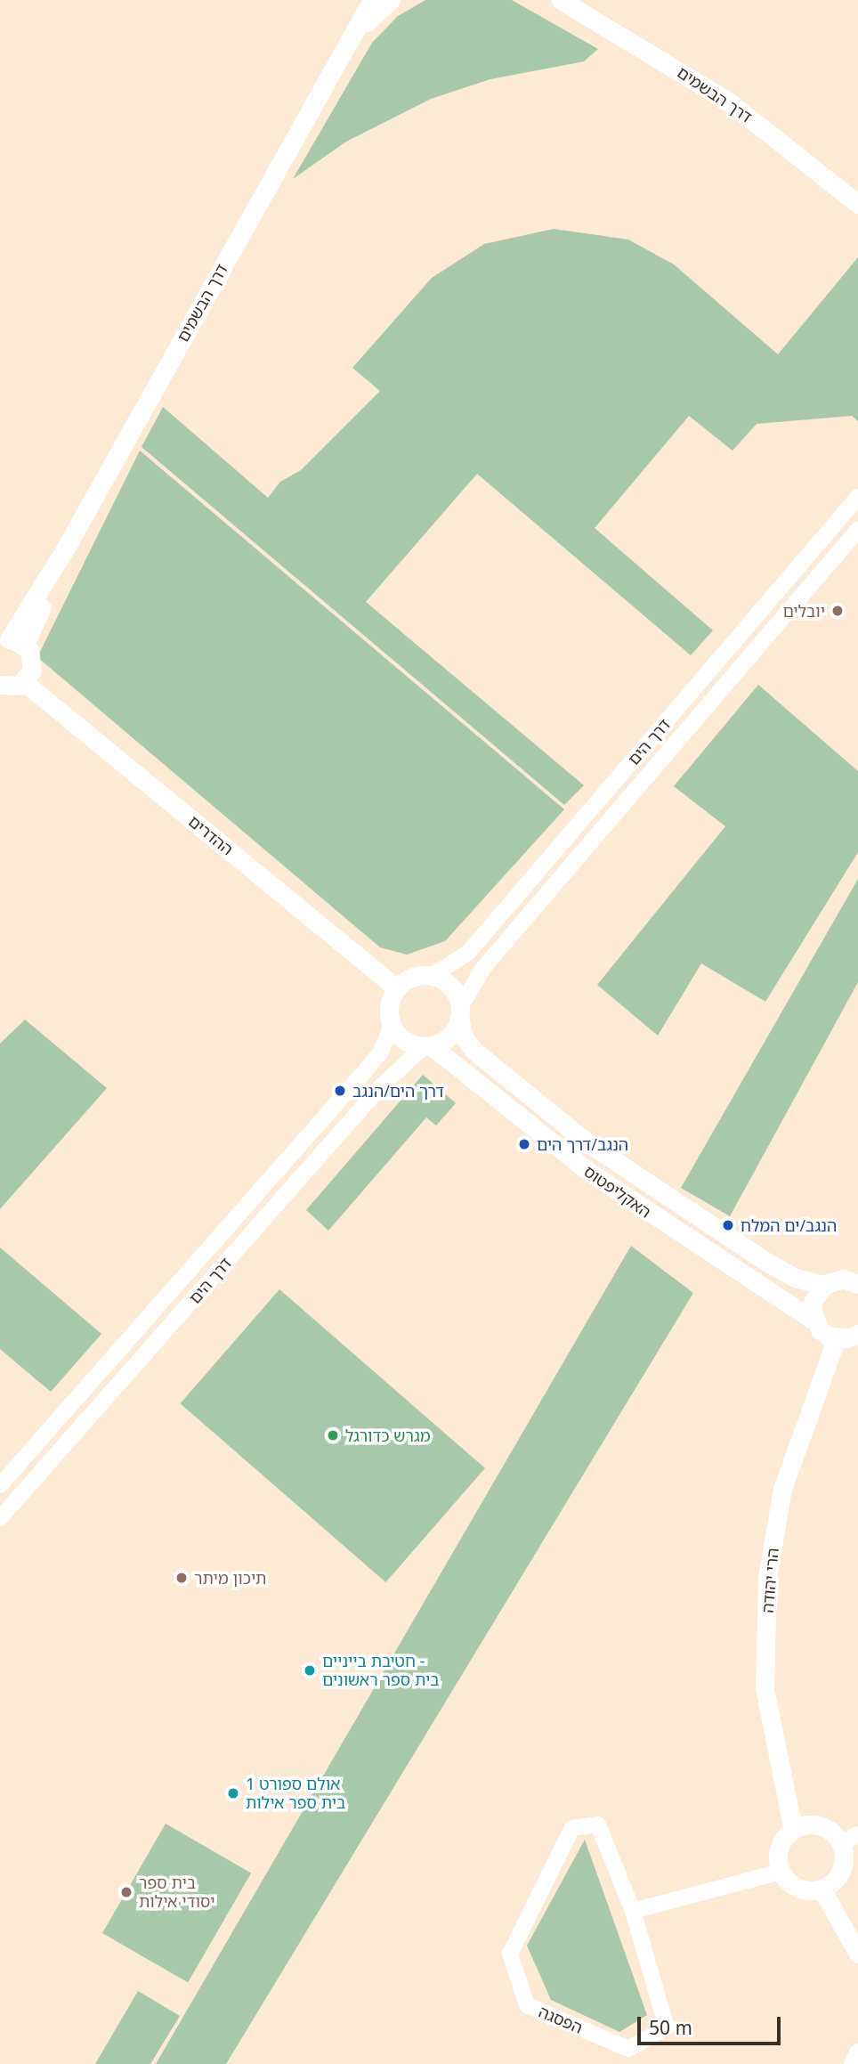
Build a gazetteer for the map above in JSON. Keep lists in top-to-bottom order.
{
  "streets": {
    "street": [
      "דרך הבשמים",
      "דרך הים",
      "ההדרים",
      "האקליפטוס",
      "הרי יהודה",
      "הפסגה"
    ]
  },
  "crossings": [
    ["דרך הים", "ההדרים"],
    ["דרך הים", "האקליפטוס"],
    ["ההדרים", "האקליפטוס"],
    ["האקליפטוס", "הרי יהודה"]
  ],
  "places": [
    "יובלים",
    "דרך הים/הנגב",
    "הנגב/דרך הים",
    "הנגב/ים המלח",
    "מגרש כדורגל",
    "תיכון מיתר",
    "חטיבת בייניים - בית ספר ראשונים",
    "אולם ספורט 1 בית ספר אילות",
    "בית ספר יסודי אילות"
  ],
  "scale_bar": "50 m"
}
